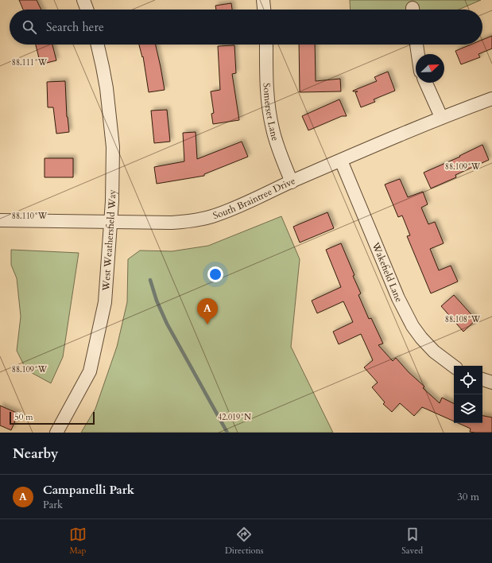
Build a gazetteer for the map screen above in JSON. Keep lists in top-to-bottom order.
{
  "streets": {
    "street": [
      "Somerset Lane",
      "South Braintree Drive",
      "West Weathersfield Way",
      "Wakefield Lane"
    ]
  },
  "crossings": [
    ["Somerset Lane", "South Braintree Drive"],
    ["South Braintree Drive", "West Weathersfield Way"],
    ["South Braintree Drive", "Wakefield Lane"]
  ],
  "scale_bar": "50 m",
  "north": "top right",
  "page": {
    "search": "Search here",
    "pins": "A",
    "scale": "50 m",
    "heading": "Nearby",
    "list": [
      {
        "mark": "A",
        "name": "Campanelli Park",
        "note": "Park",
        "value": "30 m"
      }
    ],
    "nav": ["Map", "Directions", "Saved"]
  },
  "coordinates": [
    "88.111°W",
    "88.109°W",
    "88.110°W",
    "88.108°W",
    "42.019°N"
  ]
}
